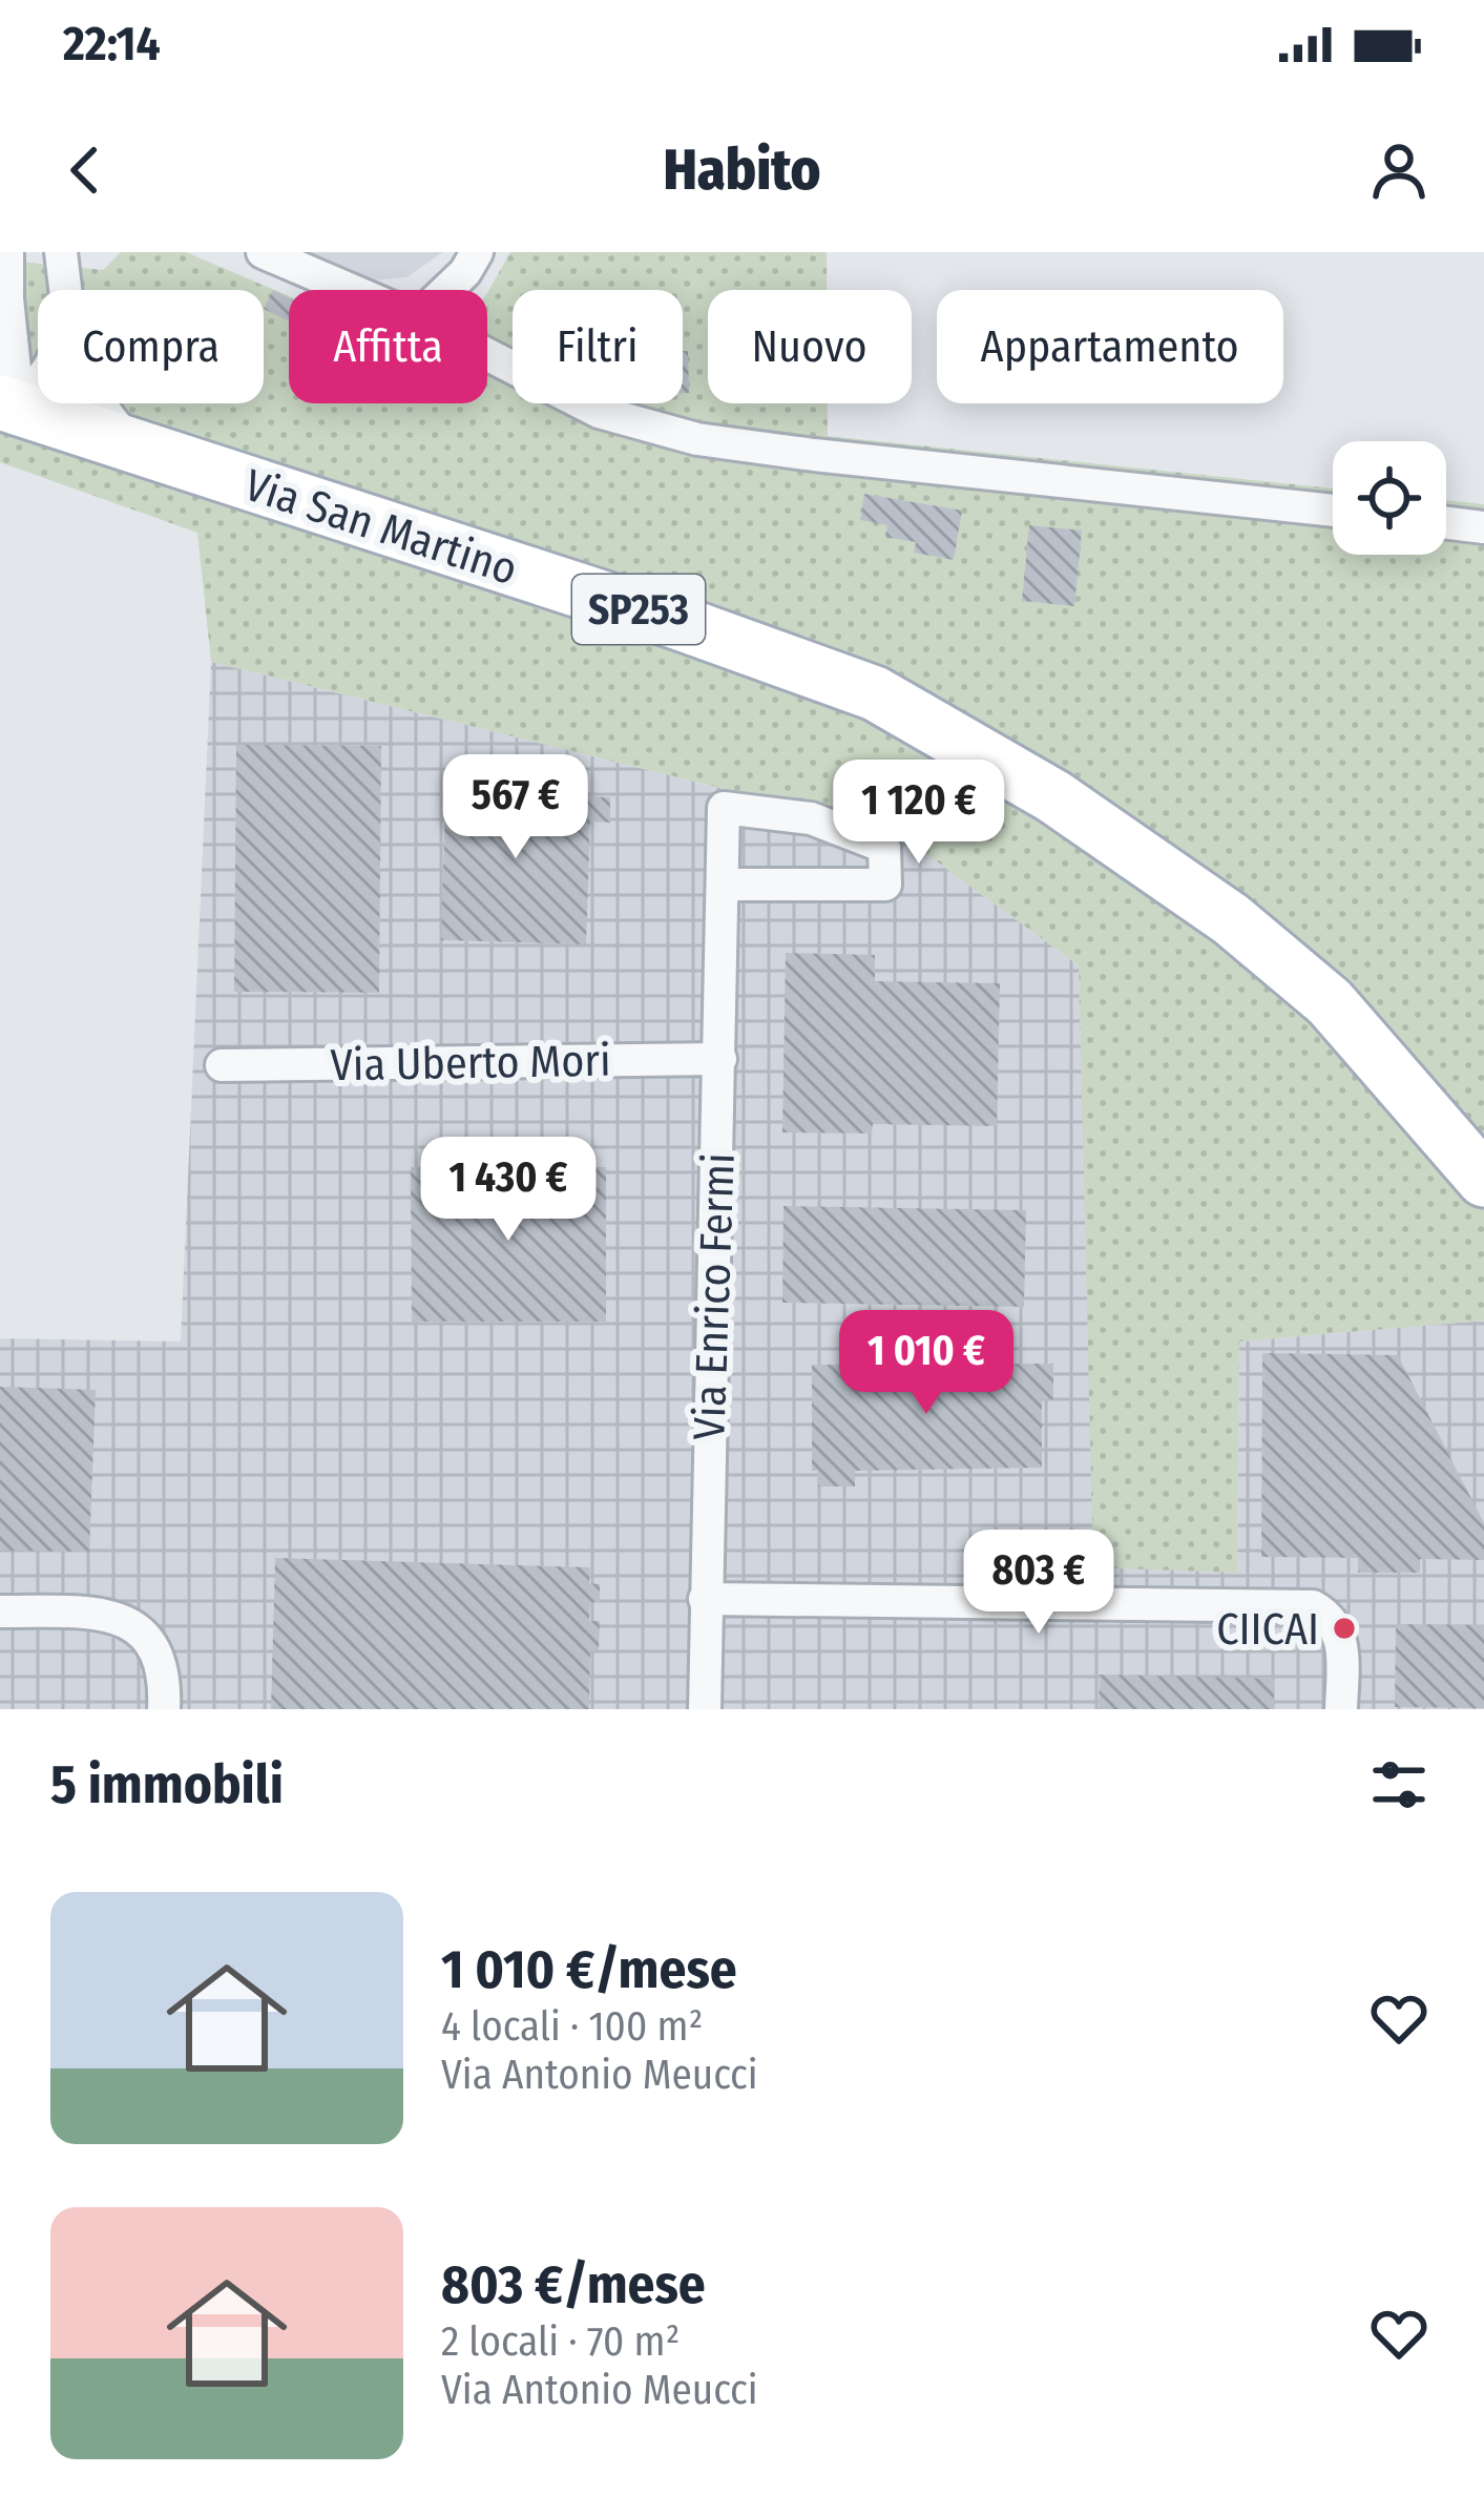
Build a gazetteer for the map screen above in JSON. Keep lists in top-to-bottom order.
{
  "streets": {
    "main road": ["Via San Martino", "SP253"],
    "street": ["Via Uberto Mori", "Via Enrico Fermi"]
  },
  "crossings": [
    ["Via Uberto Mori", "Via Enrico Fermi"]
  ],
  "places": ["CIICAI"],
  "page": {
    "status": "22:14",
    "header": "Habito",
    "chip": [
      "Compra",
      "Affitta",
      "Filtri",
      "Nuovo",
      "Appartamento"
    ],
    "price": [
      "567 €",
      "1 120 €",
      "1 430 €",
      "1 010 €",
      "803 €"
    ],
    "heading": "5 immobili",
    "list": [
      {
        "name": "1 010 €/mese",
        "note": "4 locali · 100 m² · Via Antonio Meucci"
      },
      {
        "name": "803 €/mese",
        "note": "2 locali · 70 m² · Via Antonio Meucci"
      }
    ]
  }
}
